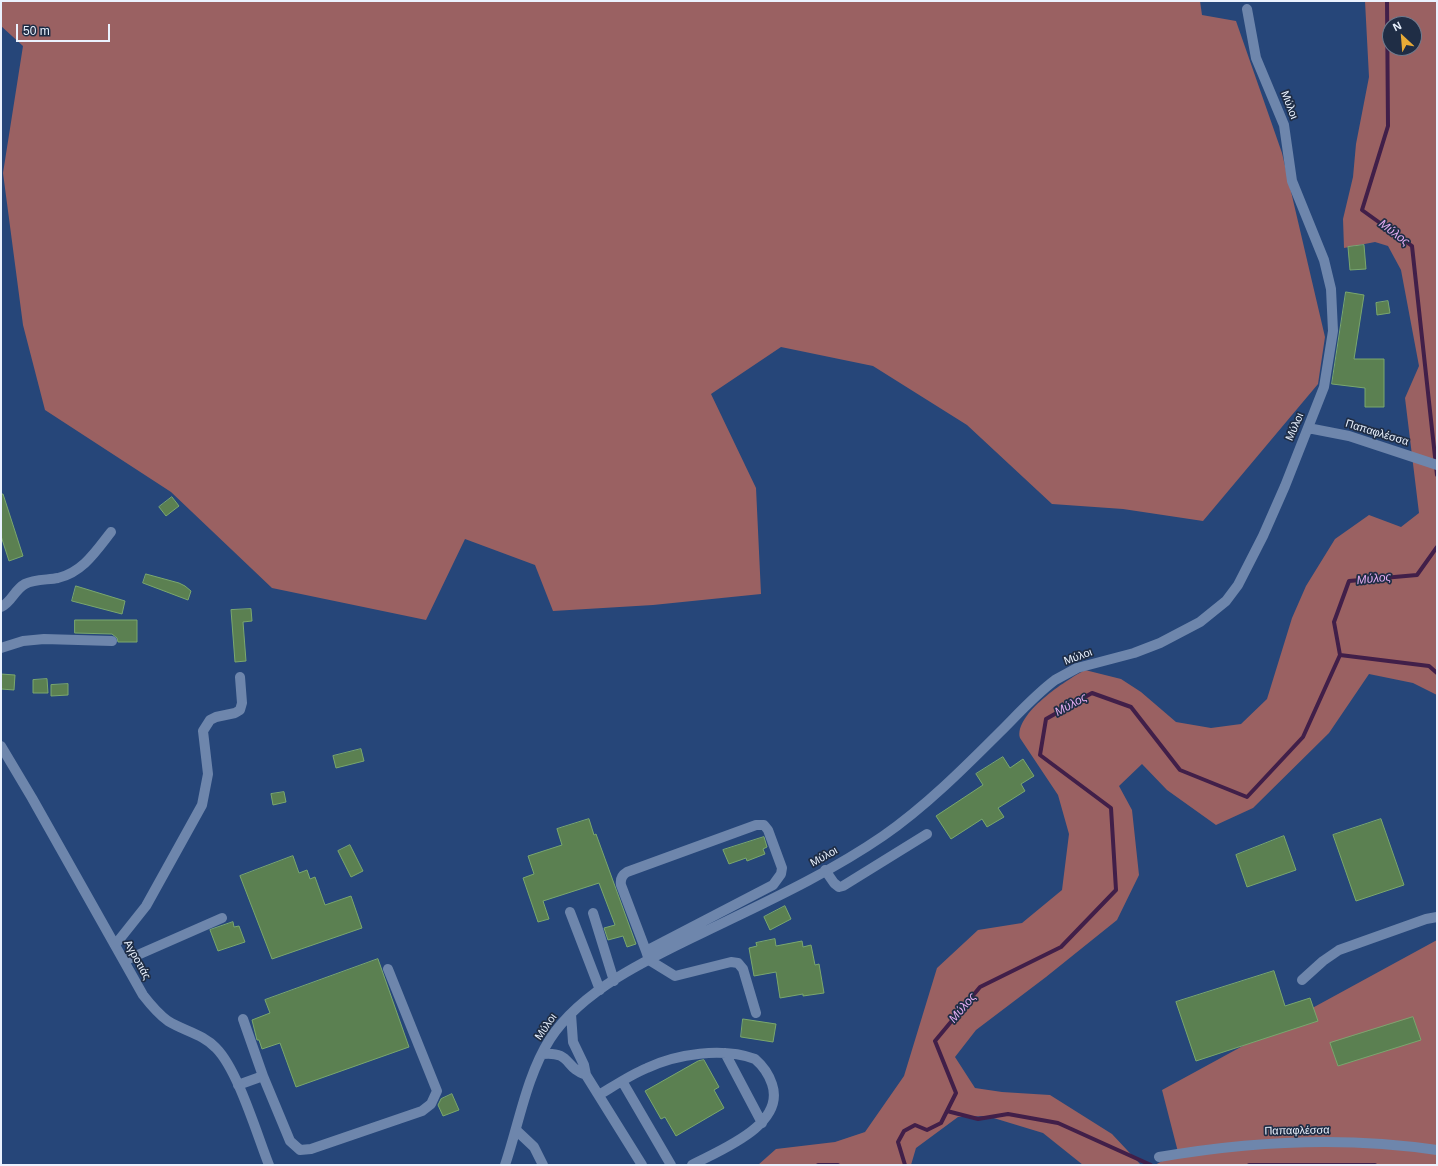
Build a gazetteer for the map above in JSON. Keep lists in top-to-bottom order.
{
  "streets": {
    "street": ["Μύλοι", "Παπαφλέσσα", "Αγροτιάς"]
  },
  "crossings": [
    ["Μύλοι", "Παπαφλέσσα"]
  ],
  "water": ["Μύλος"],
  "scale_bar": "50 m",
  "north": "top left"
}
